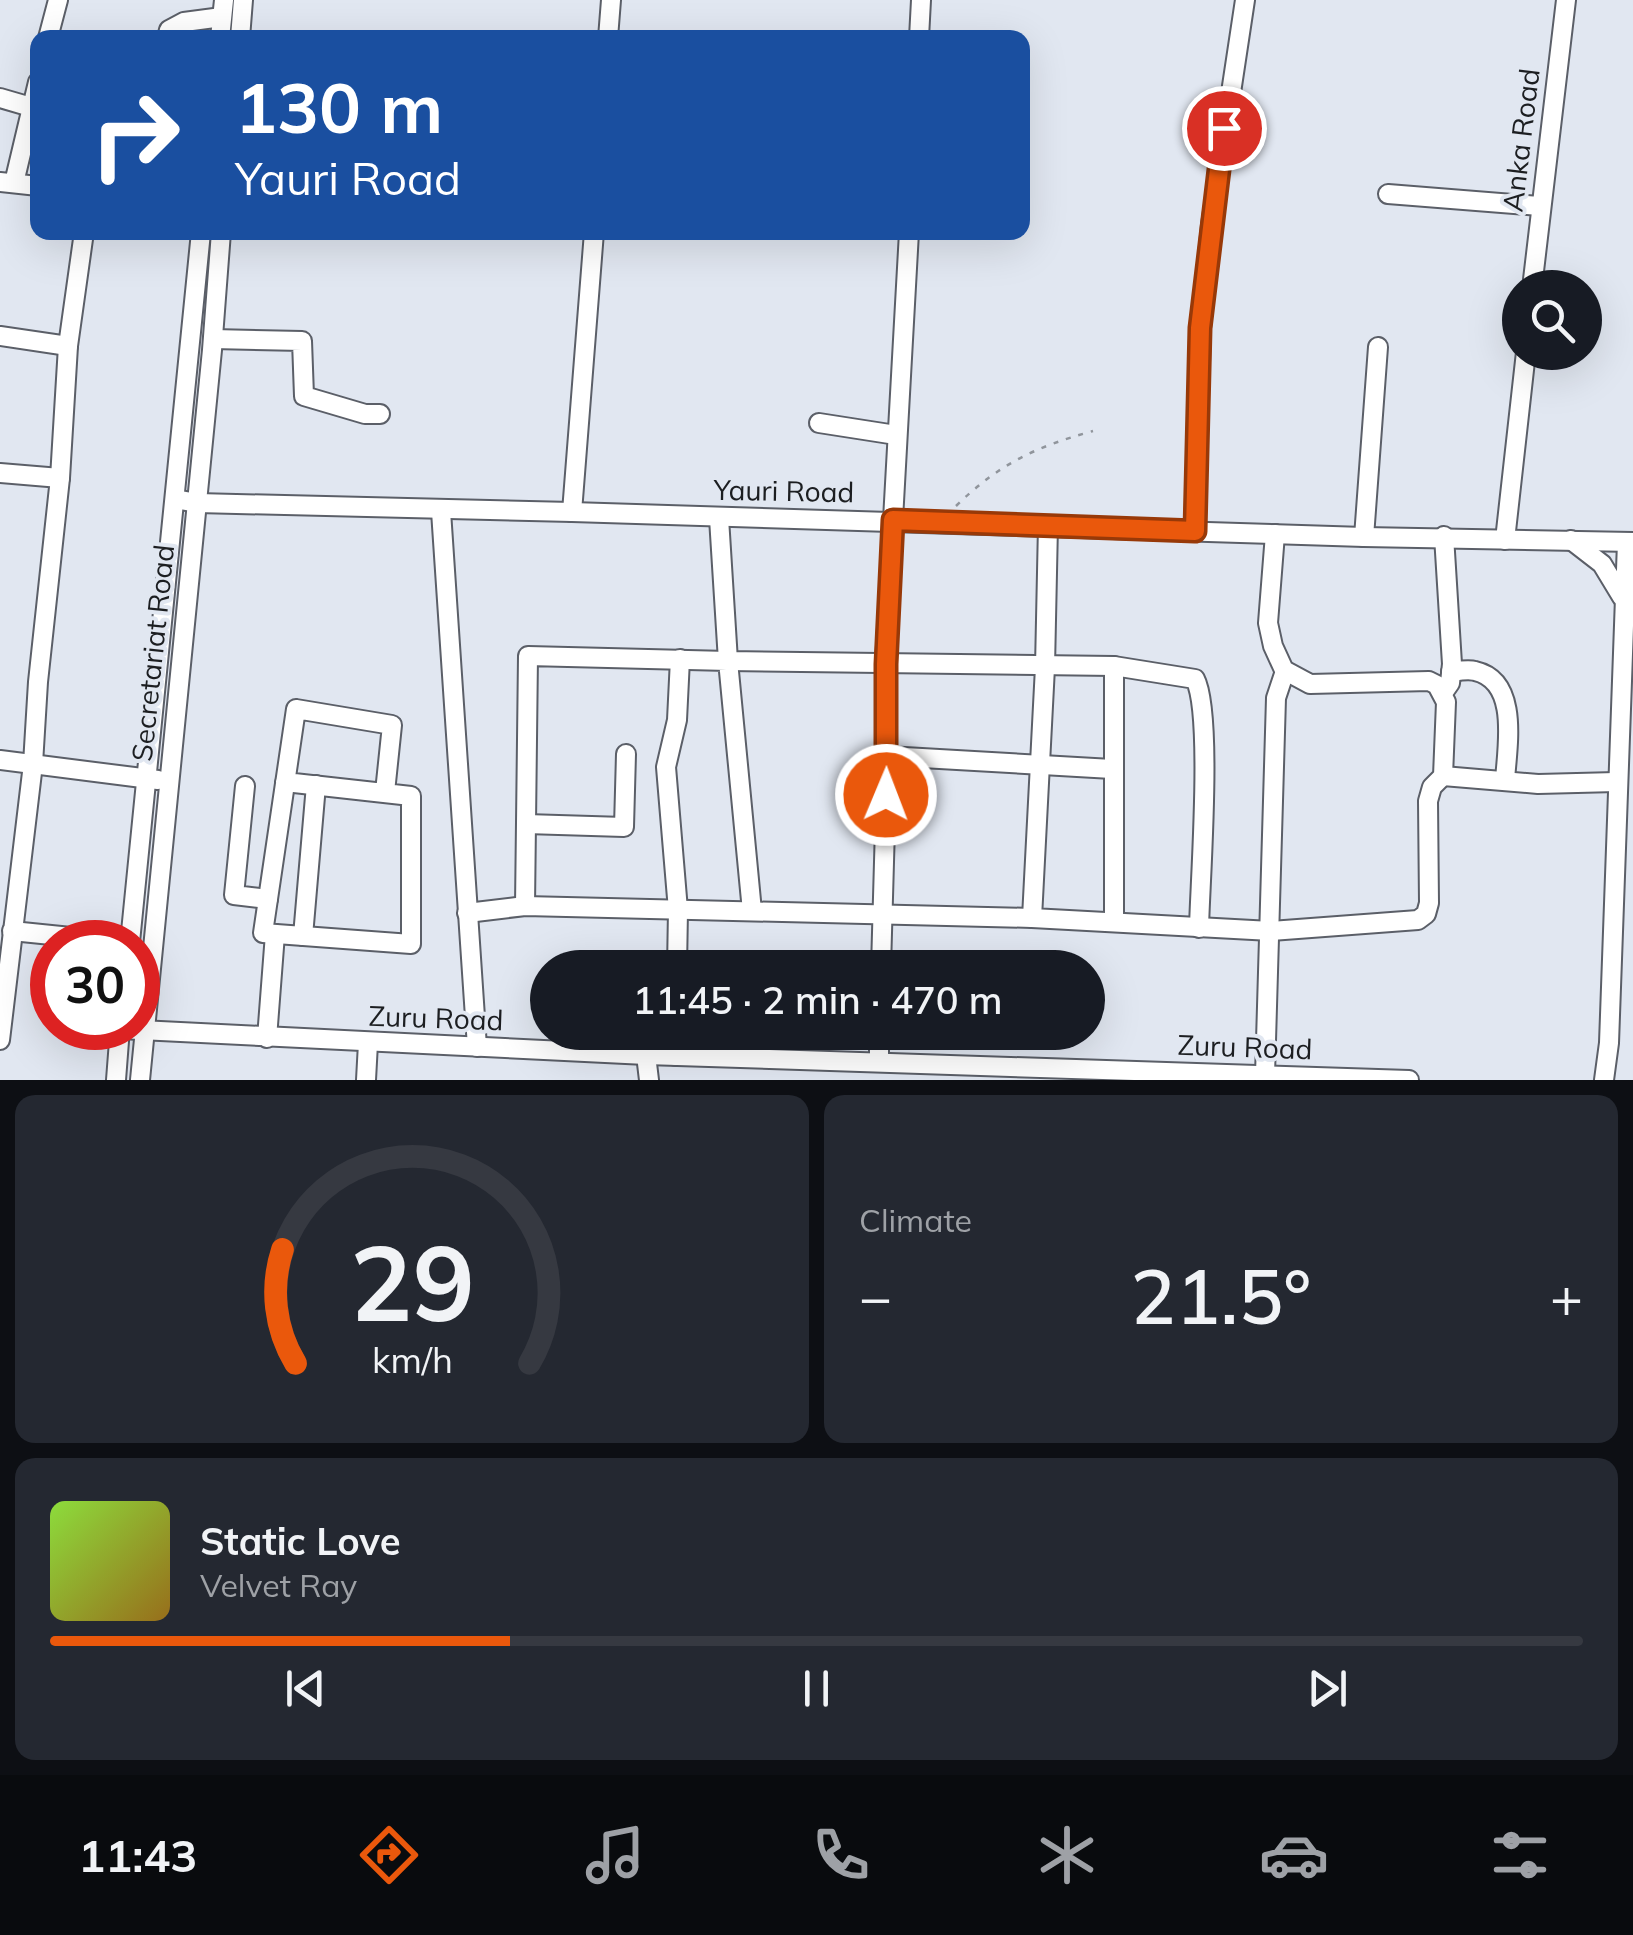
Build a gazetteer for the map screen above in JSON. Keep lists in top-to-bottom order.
{
  "streets": {
    "street": [
      "Anka Road",
      "Yauri Road",
      "Secretariat Road",
      "Zuru Road"
    ]
  },
  "crossings": [
    ["Yauri Road", "Secretariat Road"]
  ],
  "page": {
    "turn": ["130 m", "Yauri Road"],
    "limit": "30",
    "trip": "11:45 · 2 min · 470 m",
    "tile": "Climate",
    "heat": ["−", "21.5°", "+"],
    "song": ["Static Love", "Velvet Ray"],
    "tabs": "11:43",
    "gauge": ["29", "km/h"]
  }
}
